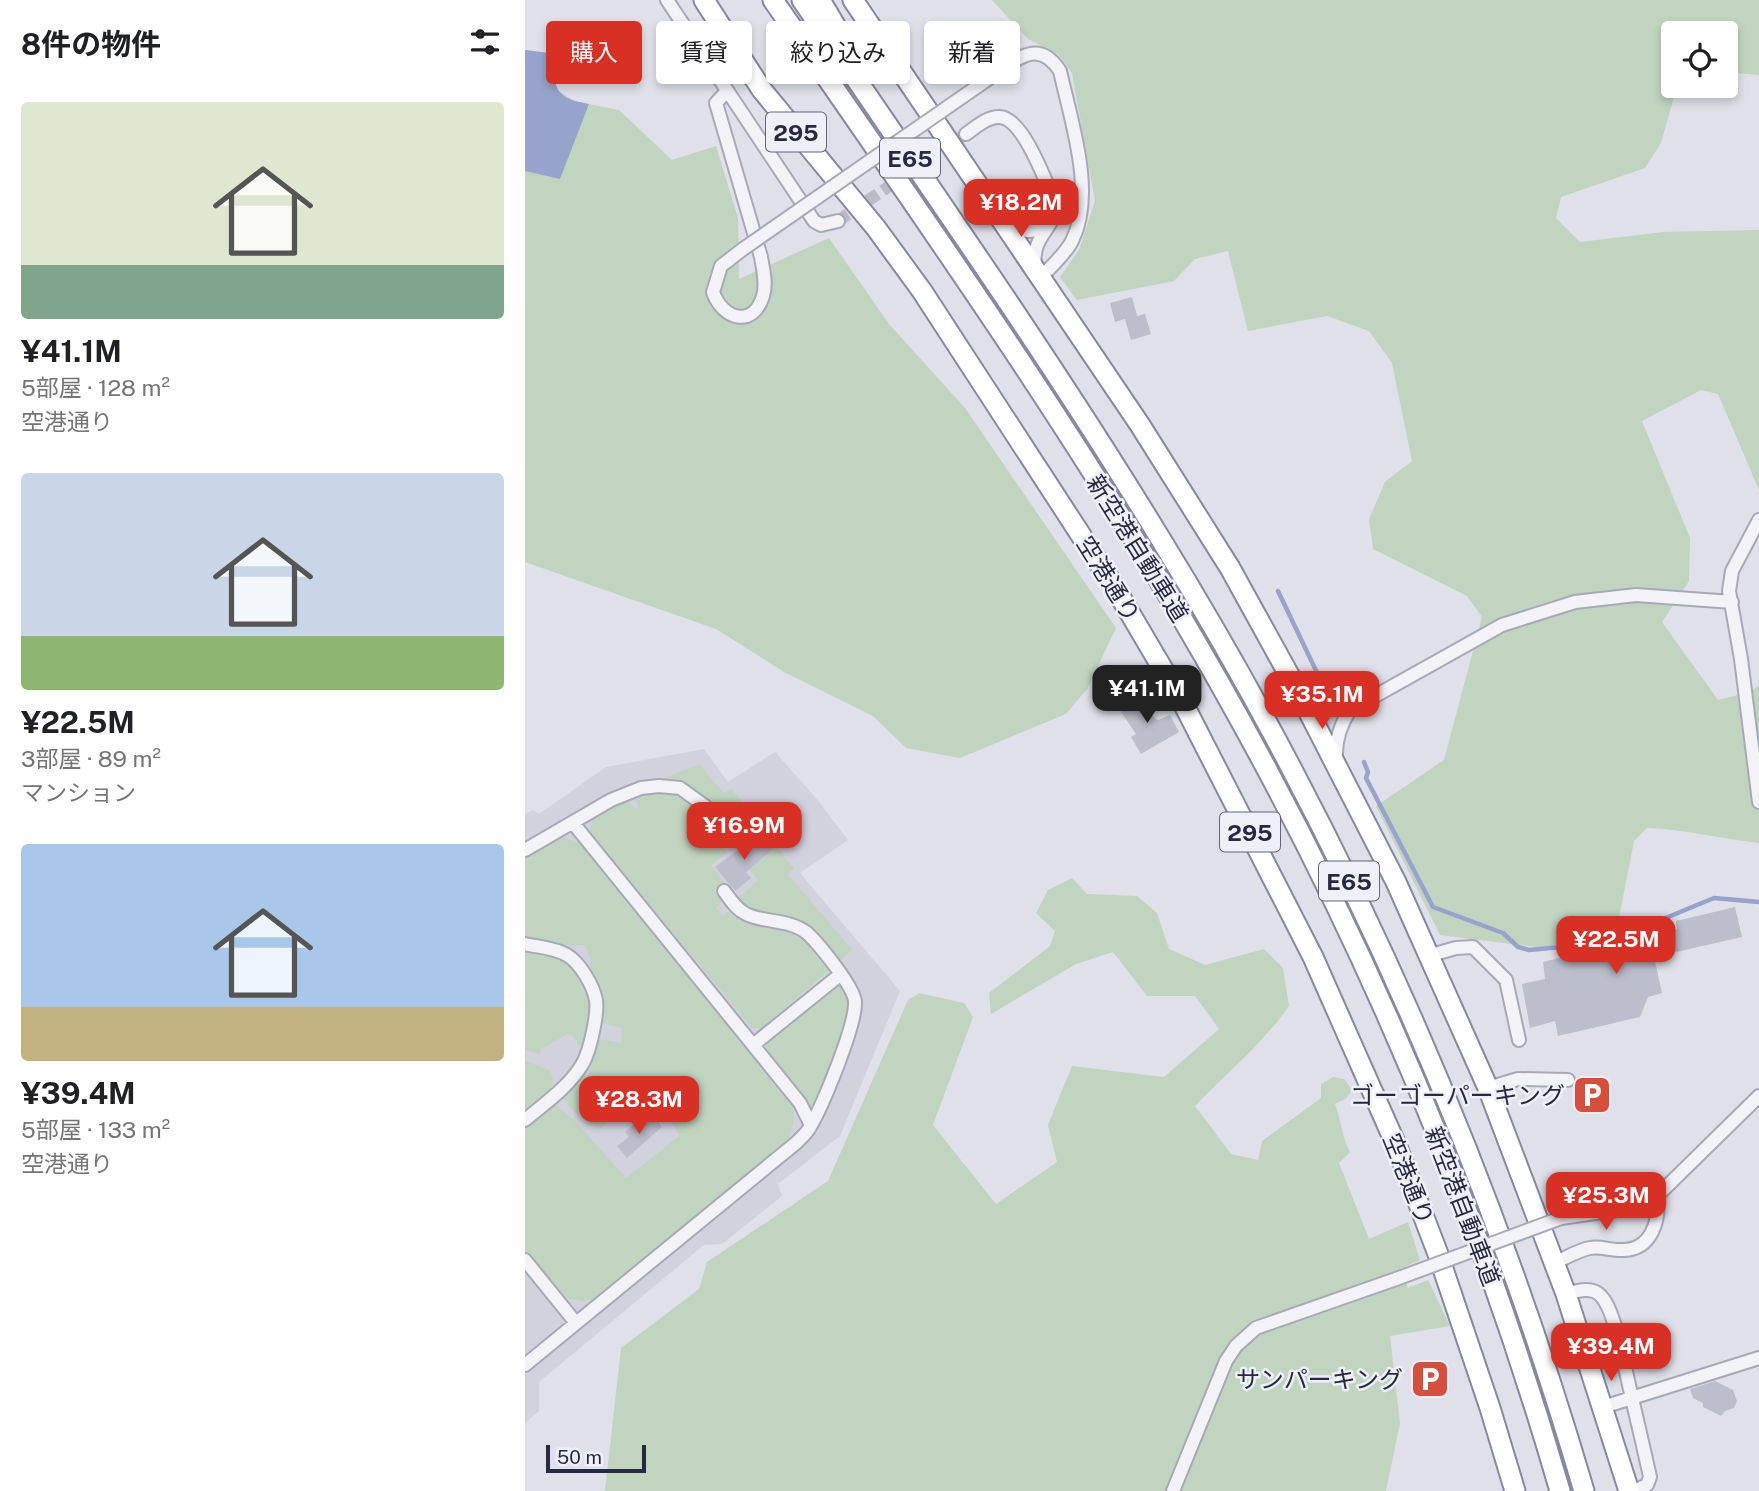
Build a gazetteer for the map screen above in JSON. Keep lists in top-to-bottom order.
{
  "streets": {
    "highway": [
      "295",
      "E65",
      "新空港自動車道",
      "空港通り"
    ]
  },
  "places": {
    "parking": ["ゴーゴーパーキング", "サンパーキング"]
  },
  "scale_bar": "50 m",
  "page": {
    "heading": "8件の物件",
    "chip": [
      "購入",
      "賃貸",
      "絞り込み",
      "新着"
    ],
    "list": [
      {
        "name": "¥41.1M",
        "note": "5部屋 · 128 m² · 空港通り"
      },
      {
        "name": "¥22.5M",
        "note": "3部屋 · 89 m² · マンション"
      },
      {
        "name": "¥39.4M",
        "note": "5部屋 · 133 m² · 空港通り"
      }
    ],
    "price": [
      "¥18.2M",
      "¥41.1M",
      "¥35.1M",
      "¥16.9M",
      "¥22.5M",
      "¥28.3M",
      "¥25.3M",
      "¥39.4M"
    ],
    "scale": "50 m"
  }
}
